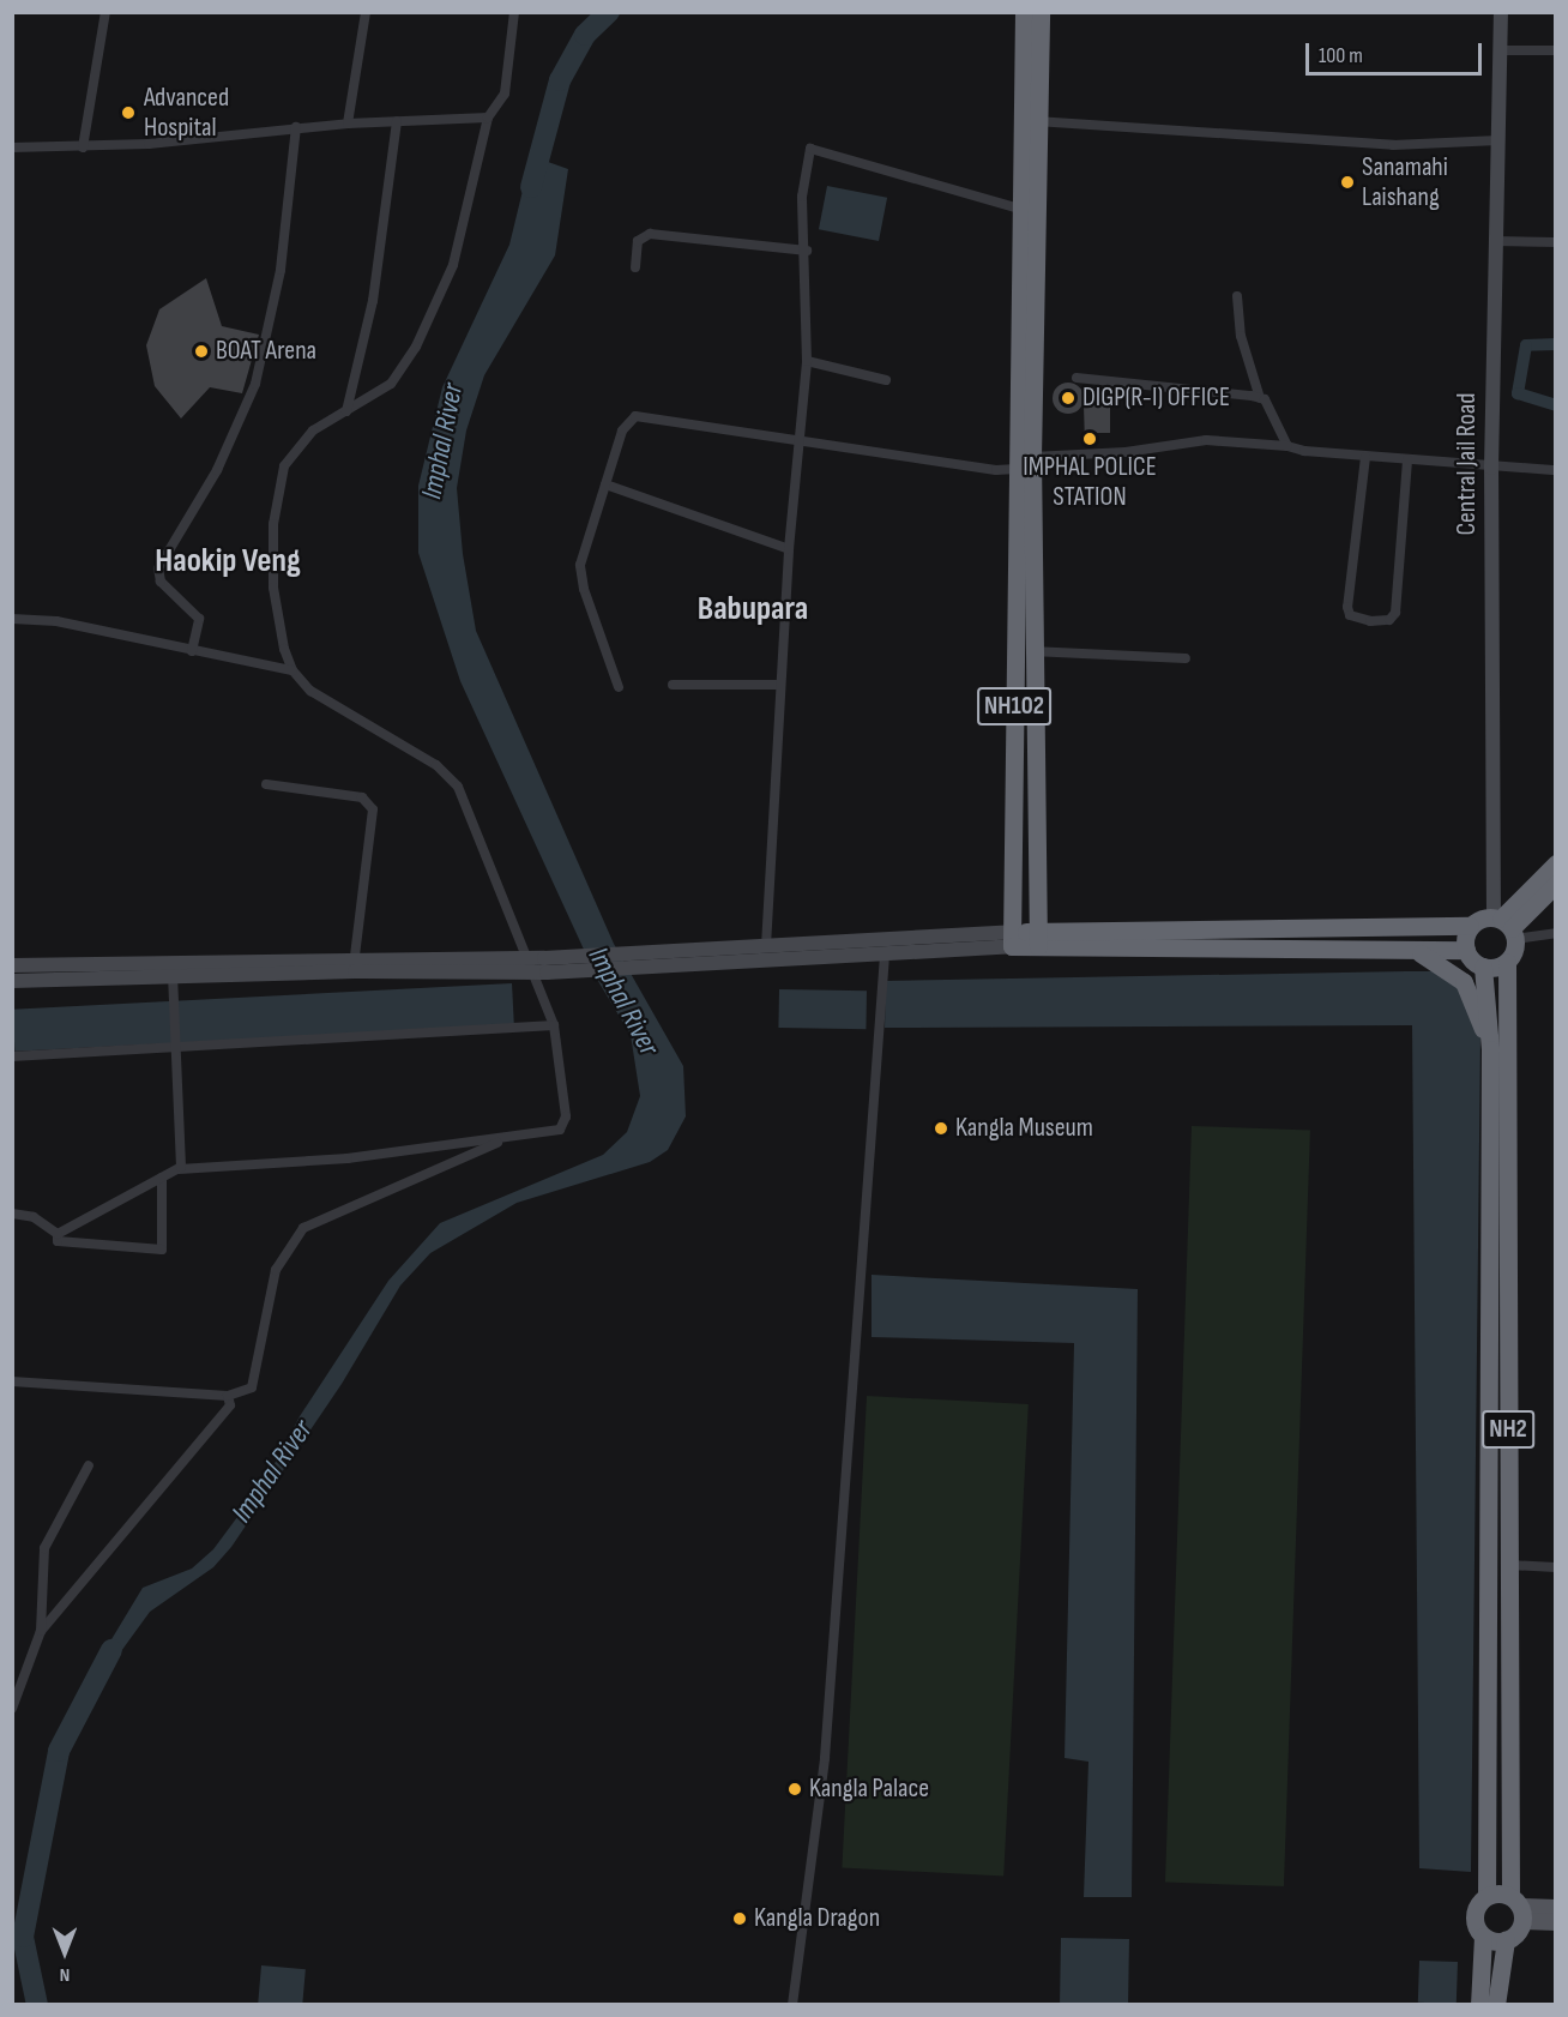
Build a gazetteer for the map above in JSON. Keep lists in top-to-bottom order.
{
  "streets": {
    "highway": ["NH102", "NH2"],
    "street": ["Central Jail Road"]
  },
  "crossings": [
    ["Central Jail Road", "NH2"]
  ],
  "districts": ["Haokip Veng", "Babupara"],
  "water": ["Imphal River"],
  "places": [
    "Advanced Hospital",
    "Sanamahi Laishang",
    "BOAT Arena",
    "DIGP(R-I) OFFICE",
    "IMPHAL POLICE STATION",
    "Kangla Museum",
    "Kangla Palace",
    "Kangla Dragon"
  ],
  "scale_bar": "100 m",
  "north": "bottom"
}
